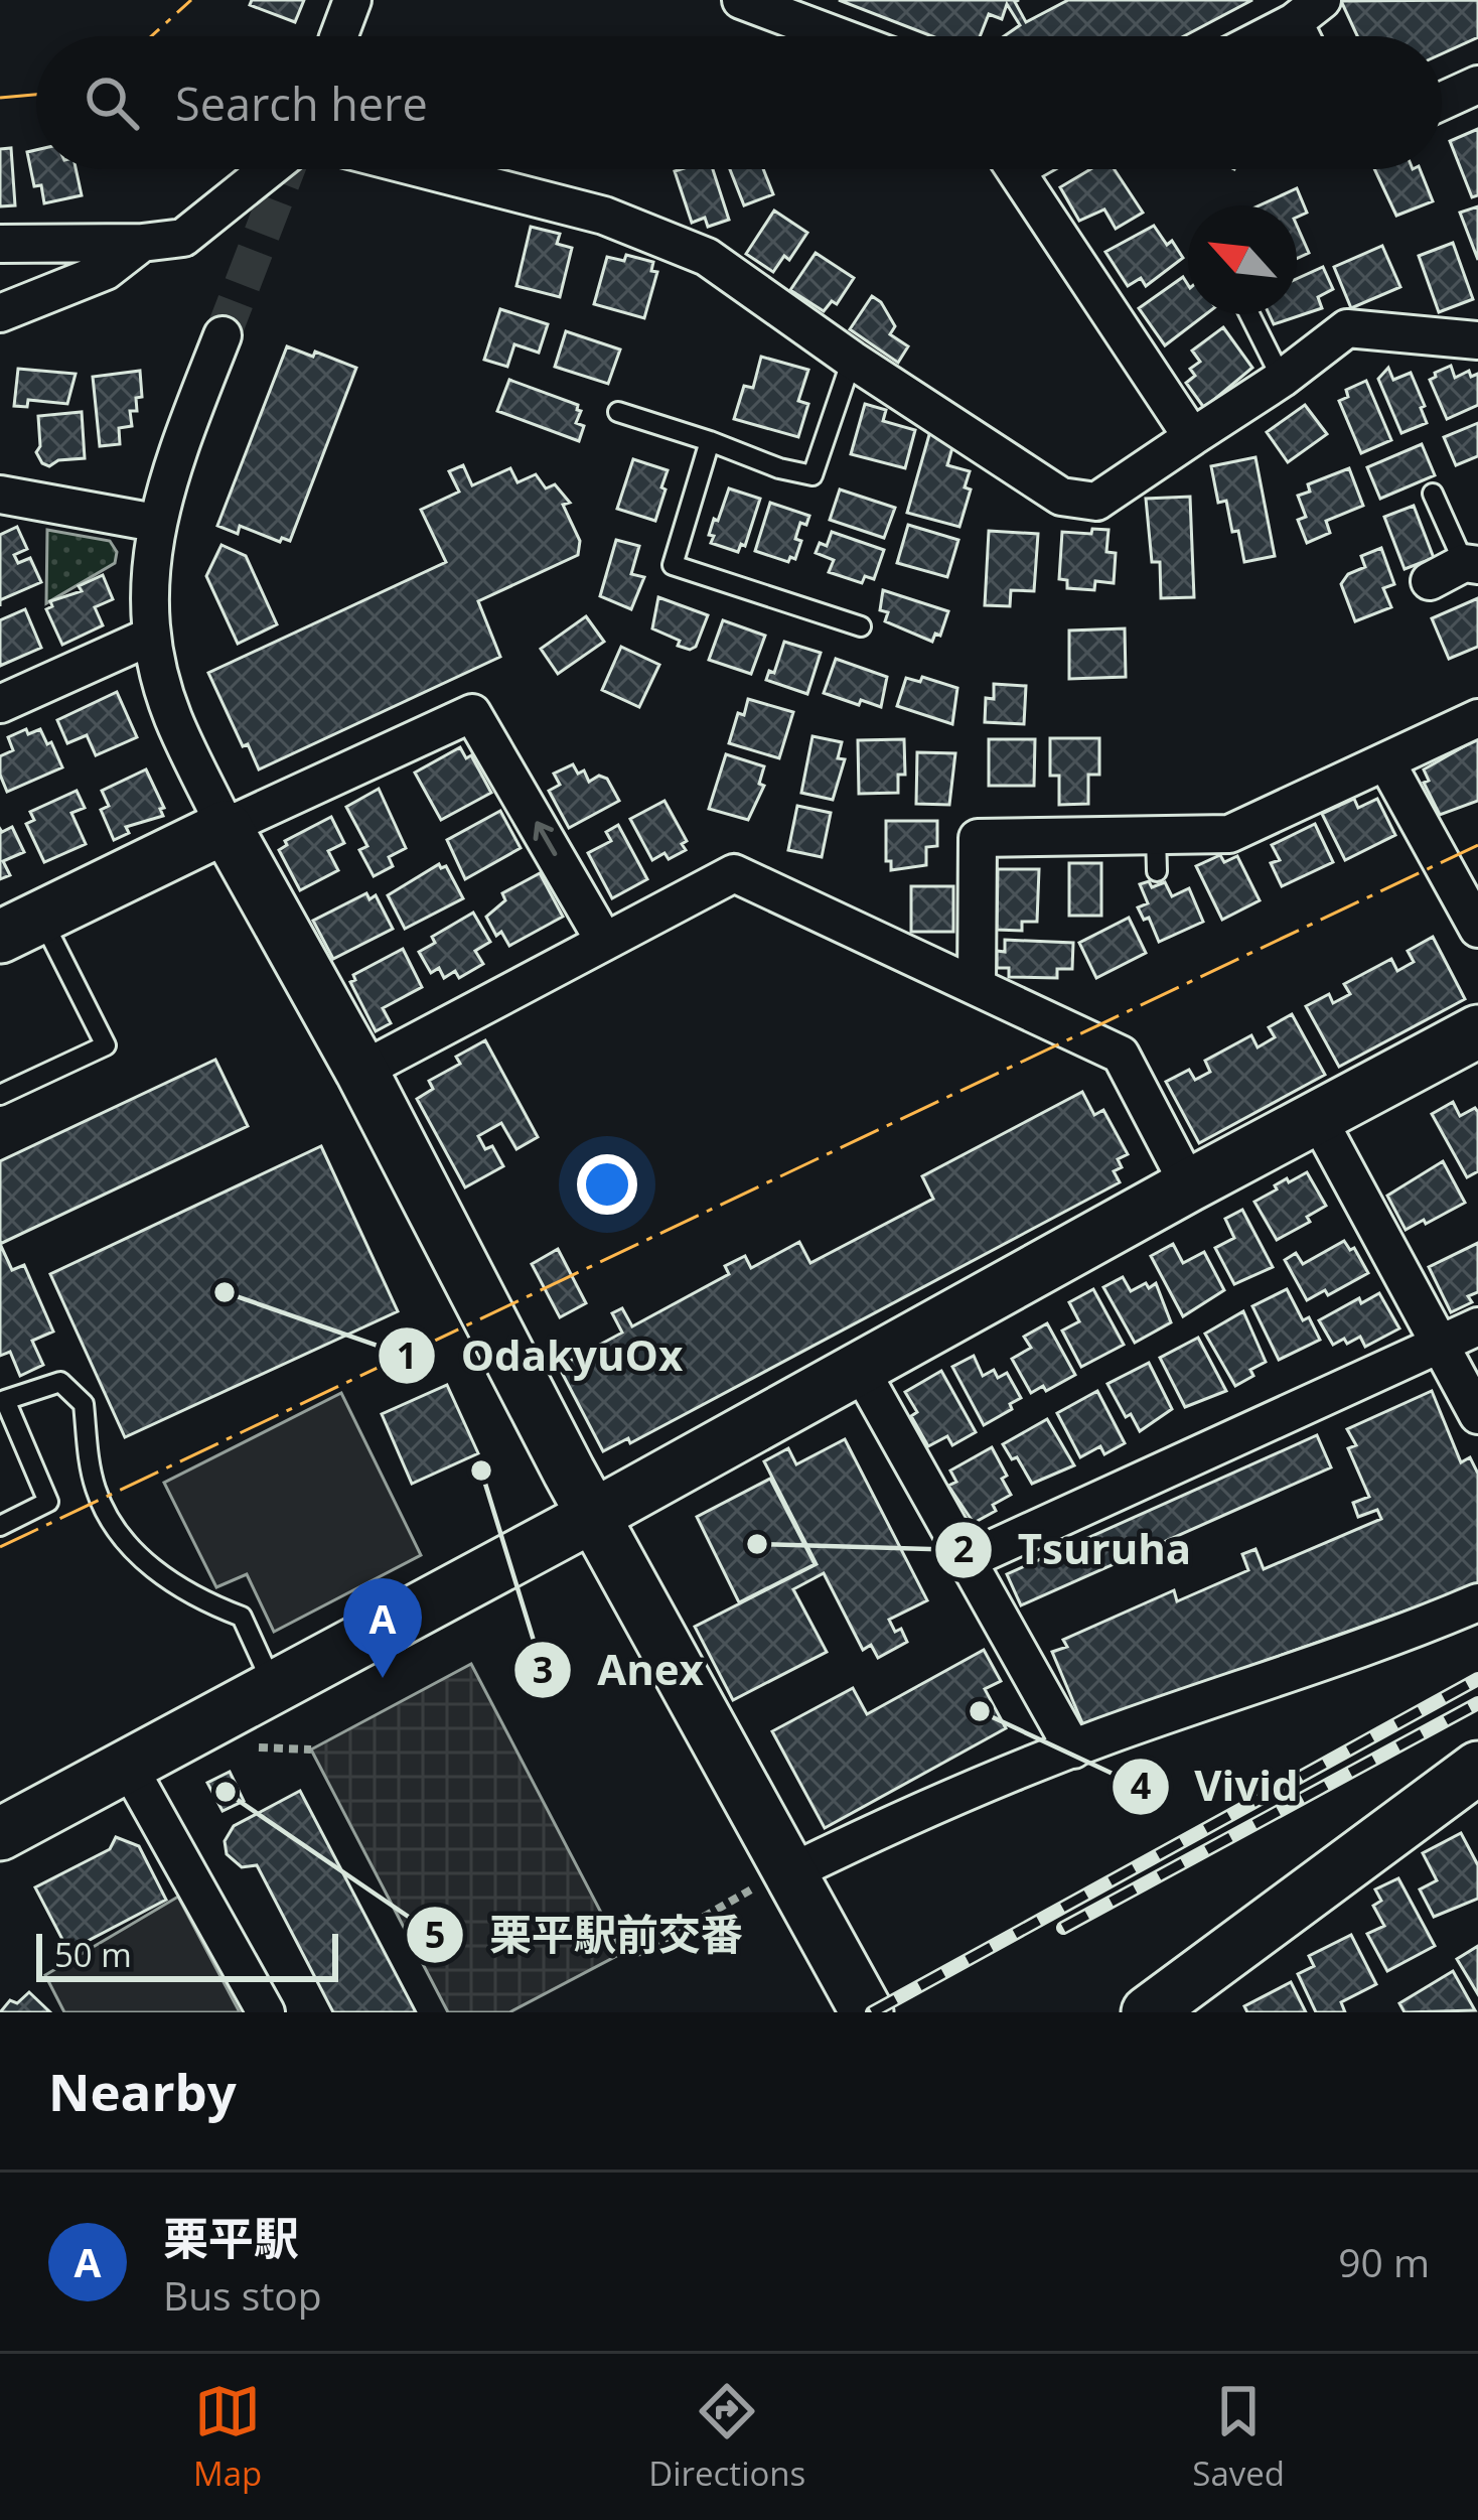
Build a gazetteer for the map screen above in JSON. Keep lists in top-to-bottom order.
{
  "places": [
    "OdakyuOx",
    "Anex",
    "Tsuruha",
    "Vivid",
    "栗平駅前交番"
  ],
  "scale_bar": "50 m",
  "north": "top left",
  "page": {
    "search": "Search here",
    "pins": "A",
    "scale": "50 m",
    "heading": "Nearby",
    "list": [
      {
        "mark": "A",
        "name": "栗平駅",
        "note": "Bus stop",
        "value": "90 m"
      }
    ],
    "nav": ["Map", "Directions", "Saved"]
  }
}
